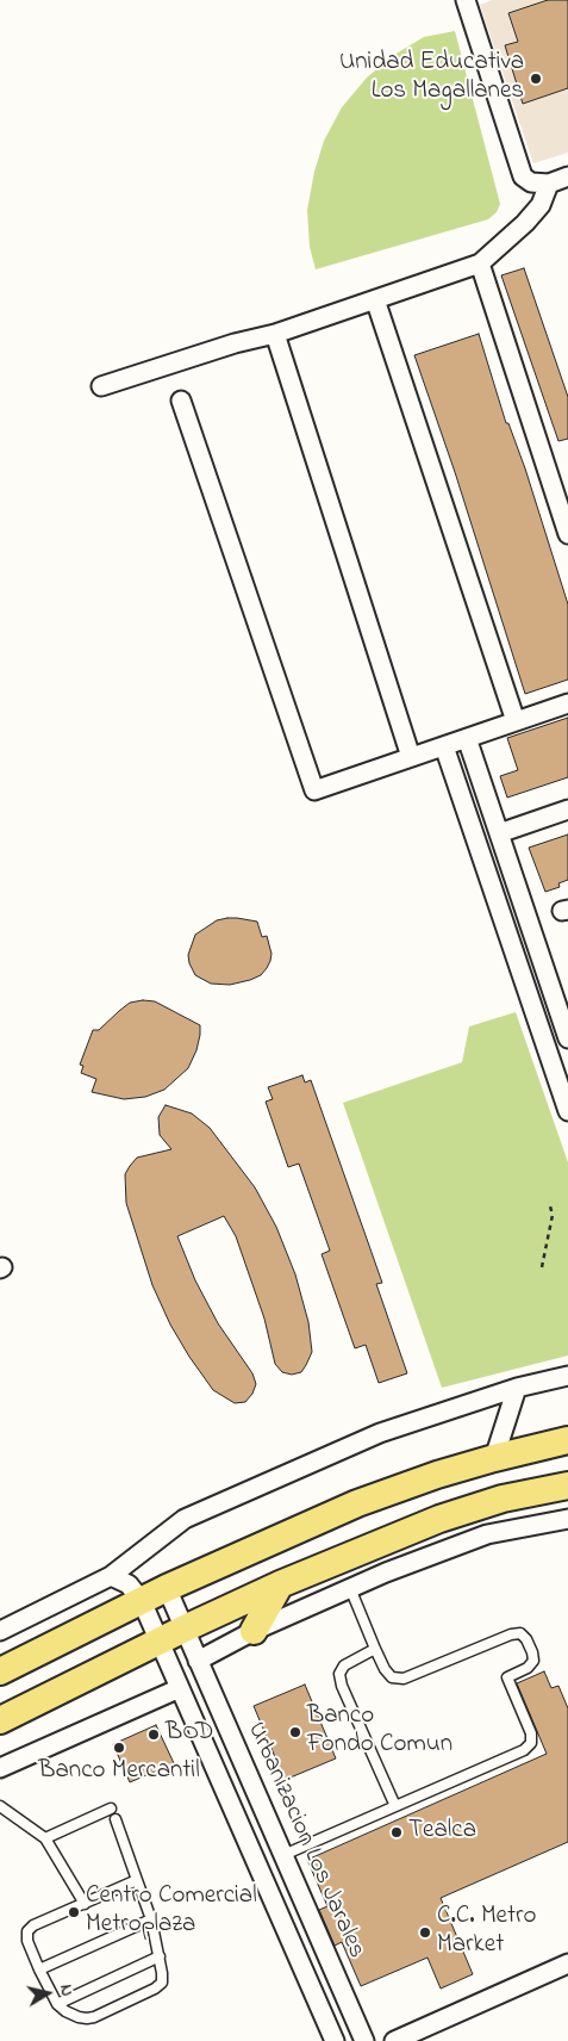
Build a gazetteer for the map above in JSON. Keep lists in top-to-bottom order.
{
  "streets": {
    "street": ["Urbanizacion Los Jarales"]
  },
  "places": [
    "Unidad Educativa Los Magallanes",
    "Banco Fondo Comun",
    "BOD",
    "Banco Mercantil",
    "Tealca",
    "Centro Comercial Metroplaza",
    "C.C. Metro Market"
  ],
  "north": "right"
}
